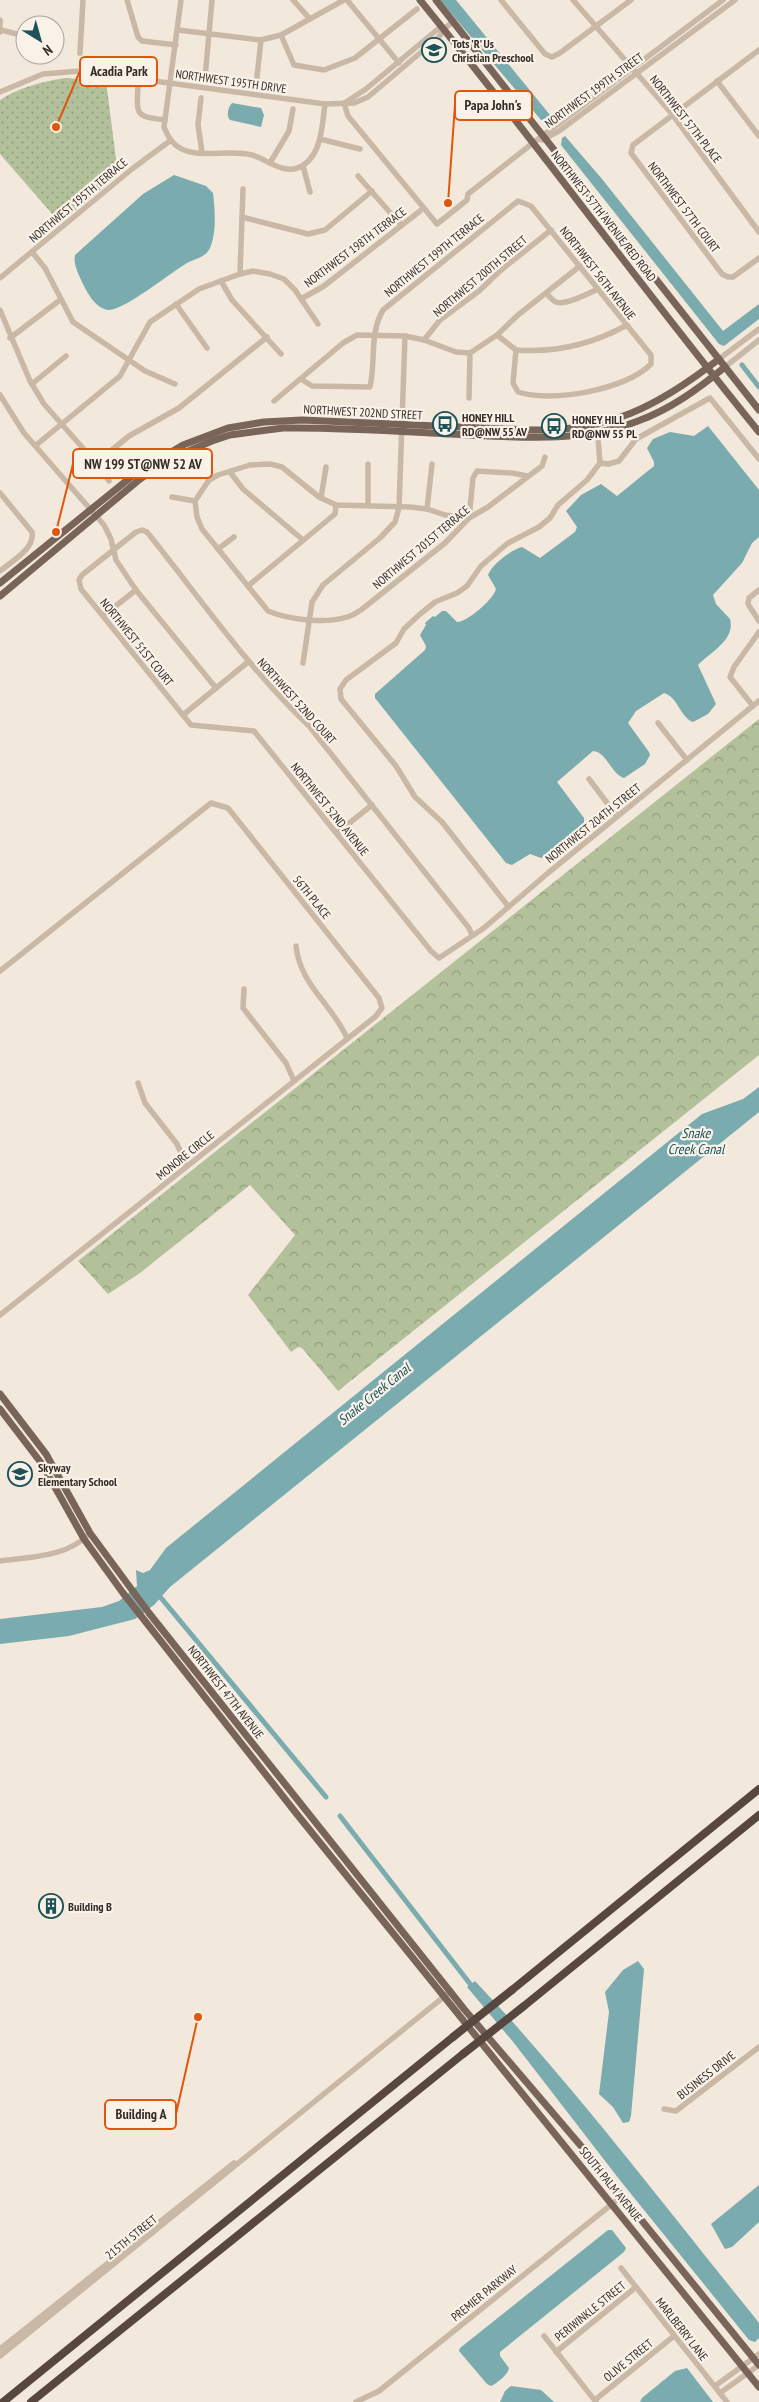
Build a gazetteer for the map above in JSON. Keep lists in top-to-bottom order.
{
  "streets": {
    "main road": [
      "NORTHWEST 57TH AVENUE/RED ROAD",
      "NORTHWEST 202ND STREET",
      "NORTHWEST 47TH AVENUE",
      "SOUTH PALM AVENUE"
    ],
    "street": [
      "NORTHWEST 195TH DRIVE",
      "NORTHWEST 199TH STREET",
      "NORTHWEST 57TH PLACE",
      "NORTHWEST 195TH TERRACE",
      "NORTHWEST 57TH COURT",
      "NORTHWEST 198TH TERRACE",
      "NORTHWEST 199TH TERRACE",
      "NORTHWEST 56TH AVENUE",
      "NORTHWEST 200TH STREET",
      "NORTHWEST 201ST TERRACE",
      "NORTHWEST 51ST COURT",
      "NORTHWEST 52ND COURT",
      "NORTHWEST 52ND AVENUE",
      "NORTHWEST 204TH STREET",
      "56TH PLACE",
      "MONORE CIRCLE",
      "BUSINESS DRIVE",
      "215TH STREET",
      "PREMIER PARKWAY",
      "PERIWINKLE STREET",
      "MARLBERRY LANE",
      "OLIVE STREET"
    ]
  },
  "crossings": [
    ["NORTHWEST 195TH DRIVE", "NORTHWEST 199TH STREET"],
    ["NORTHWEST 195TH DRIVE", "NORTHWEST 57TH AVENUE/RED ROAD"],
    ["NORTHWEST 199TH STREET", "NORTHWEST 57TH PLACE"],
    ["NORTHWEST 199TH STREET", "NORTHWEST 57TH AVENUE/RED ROAD"],
    ["NORTHWEST 57TH PLACE", "NORTHWEST 57TH COURT"],
    ["NORTHWEST 57TH AVENUE/RED ROAD", "NORTHWEST 202ND STREET"],
    ["NORTHWEST 199TH TERRACE", "NORTHWEST 56TH AVENUE"],
    ["NORTHWEST 56TH AVENUE", "NORTHWEST 200TH STREET"],
    ["NORTHWEST 51ST COURT", "NORTHWEST 52ND COURT"],
    ["NORTHWEST 51ST COURT", "NORTHWEST 52ND AVENUE"],
    ["NORTHWEST 52ND COURT", "NORTHWEST 204TH STREET"],
    ["NORTHWEST 52ND AVENUE", "NORTHWEST 204TH STREET"],
    ["56TH PLACE", "MONORE CIRCLE"],
    ["NORTHWEST 47TH AVENUE", "SOUTH PALM AVENUE"],
    ["NORTHWEST 47TH AVENUE", "215TH STREET"],
    ["SOUTH PALM AVENUE", "215TH STREET"],
    ["SOUTH PALM AVENUE", "PREMIER PARKWAY"],
    ["PERIWINKLE STREET", "MARLBERRY LANE"],
    ["MARLBERRY LANE", "OLIVE STREET"]
  ],
  "water": ["Snake Creek Canal"],
  "places": {
    "school or university": ["Tots 'R' Us Christian Preschool", "Skyway Elementary School"],
    "other": [
      "Acadia Park",
      "Papa John's",
      "NW 199 ST@NW 52 AV",
      "Building A"
    ],
    "bus stop": ["HONEY HILL RD@NW 55 AV", "HONEY HILL RD@NW 55 PL"],
    "building": ["Building B"]
  },
  "north": "bottom right"
}
